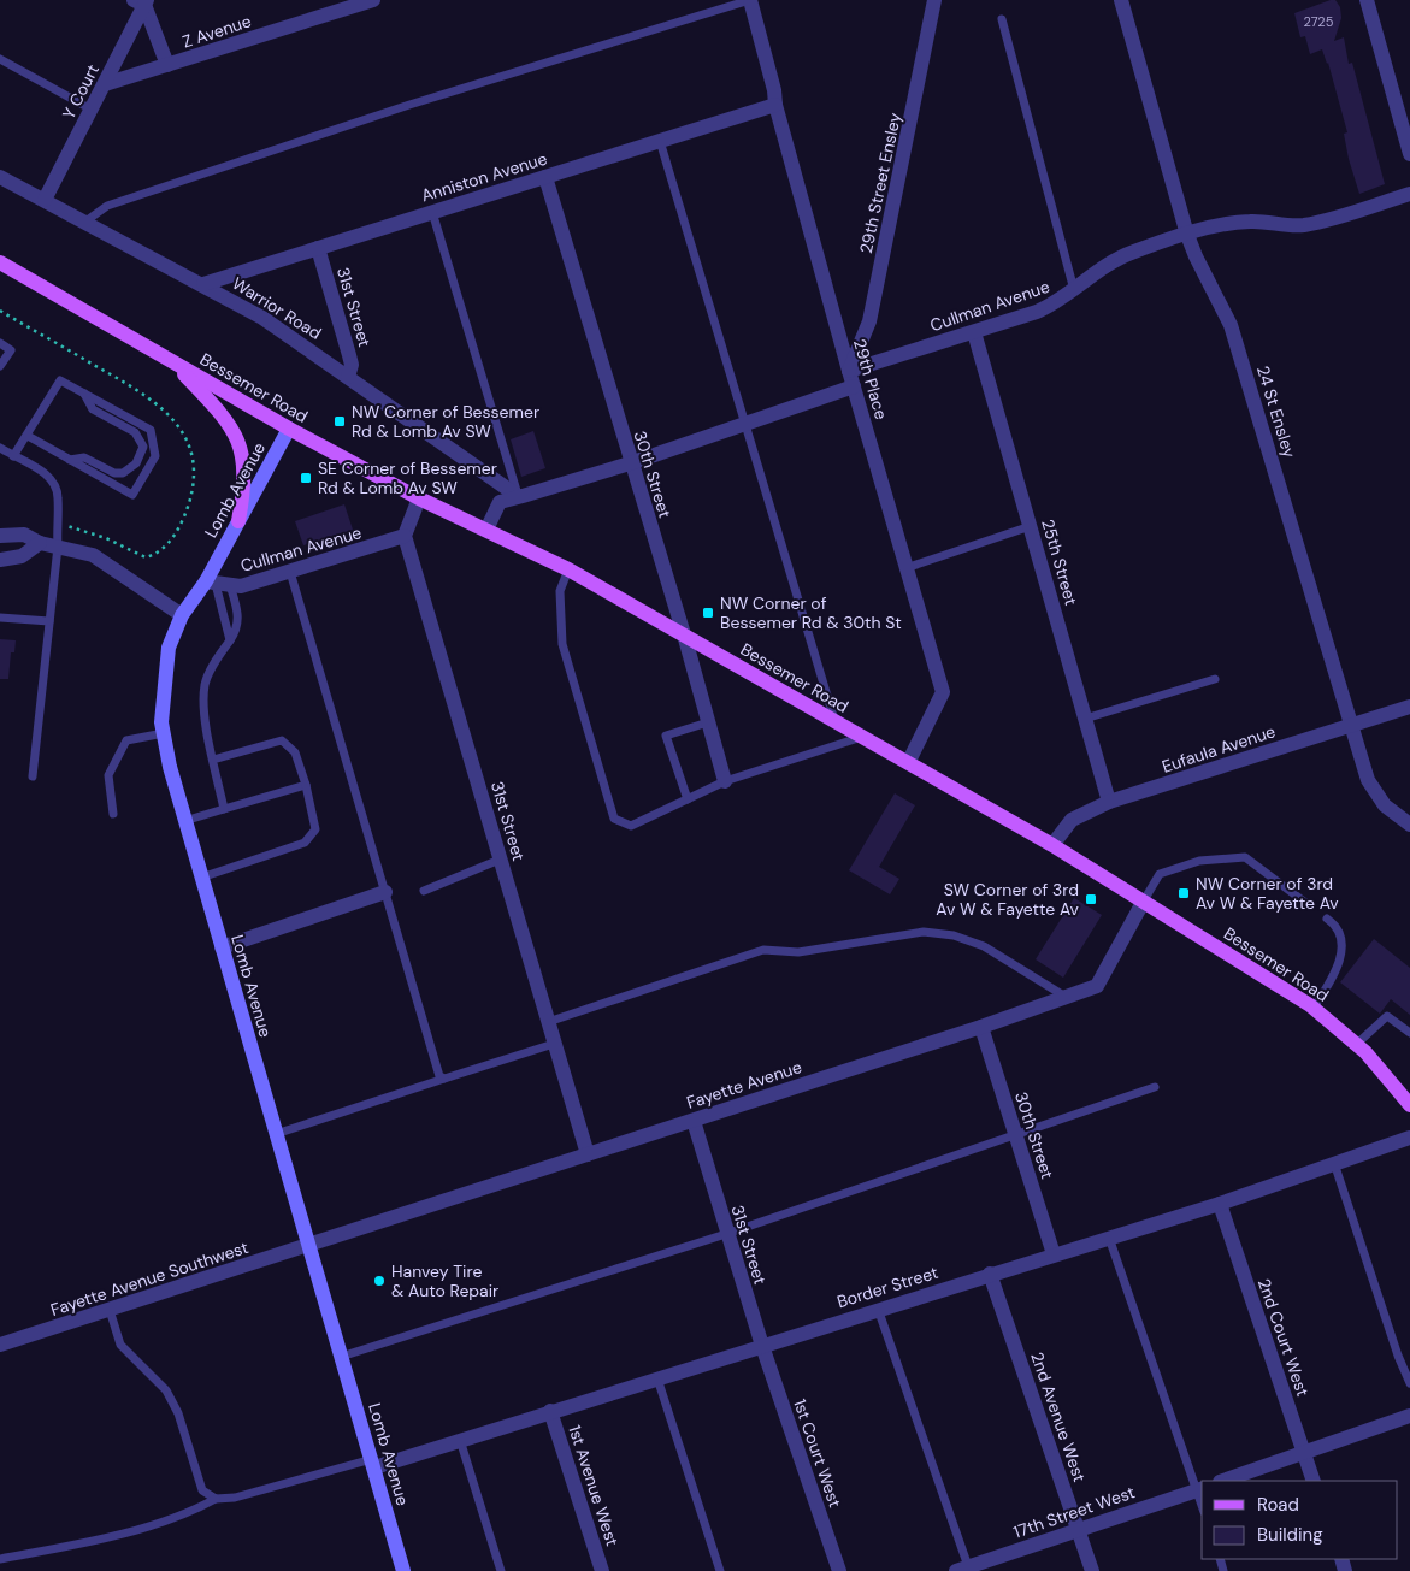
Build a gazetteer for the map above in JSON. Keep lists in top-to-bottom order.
{
  "streets": {
    "main road": ["Bessemer Road", "Lomb Avenue"],
    "street": [
      "Z Avenue",
      "Y Court",
      "Anniston Avenue",
      "29th Street Ensley",
      "Cullman Avenue",
      "31st Street",
      "Warrior Road",
      "29th Place",
      "24 St Ensley",
      "30th Street",
      "25th Street",
      "Eufaula Avenue",
      "Fayette Avenue",
      "Fayette Avenue Southwest",
      "Border Street",
      "2nd Court West",
      "2nd Avenue West",
      "1st Court West",
      "1st Avenue West",
      "17th Street West"
    ]
  },
  "crossings": [
    ["Z Avenue", "Y Court"],
    ["Y Court", "Warrior Road"],
    ["Anniston Avenue", "31st Street"],
    ["Anniston Avenue", "Warrior Road"],
    ["Anniston Avenue", "29th Place"],
    ["Anniston Avenue", "30th Street"],
    ["29th Street Ensley", "Cullman Avenue"],
    ["29th Street Ensley", "29th Place"],
    ["Cullman Avenue", "31st Street"],
    ["Cullman Avenue", "29th Place"],
    ["Cullman Avenue", "24 St Ensley"],
    ["Cullman Avenue", "Lomb Avenue"],
    ["Cullman Avenue", "25th Street"],
    ["31st Street", "Warrior Road"],
    ["31st Street", "Fayette Avenue"],
    ["31st Street", "Border Street"],
    ["31st Street", "1st Court West"],
    ["29th Place", "Bessemer Road"],
    ["Bessemer Road", "30th Street"],
    ["Bessemer Road", "Lomb Avenue"],
    ["Bessemer Road", "Eufaula Avenue"],
    ["Bessemer Road", "Fayette Avenue"],
    ["24 St Ensley", "Eufaula Avenue"],
    ["30th Street", "Fayette Avenue"],
    ["30th Street", "Border Street"],
    ["Lomb Avenue", "Fayette Avenue"],
    ["Lomb Avenue", "Fayette Avenue Southwest"],
    ["Lomb Avenue", "Border Street"],
    ["25th Street", "Eufaula Avenue"],
    ["Fayette Avenue", "Fayette Avenue Southwest"],
    ["Border Street", "2nd Court West"],
    ["Border Street", "2nd Avenue West"],
    ["Border Street", "1st Court West"],
    ["Border Street", "1st Avenue West"],
    ["2nd Avenue West", "17th Street West"]
  ],
  "places": {
    "transit": [
      "NW Corner of Bessemer Rd & Lomb Av SW",
      "SE Corner of Bessemer Rd & Lomb Av SW",
      "NW Corner of Bessemer Rd & 30th St",
      "NW Corner of 3rd Av W & Fayette Av",
      "SW Corner of 3rd Av W & Fayette Av"
    ],
    "other": ["Hanvey Tire & Auto Repair"]
  },
  "house_numbers": ["2725"],
  "legend": ["Road", "Building"]
}
